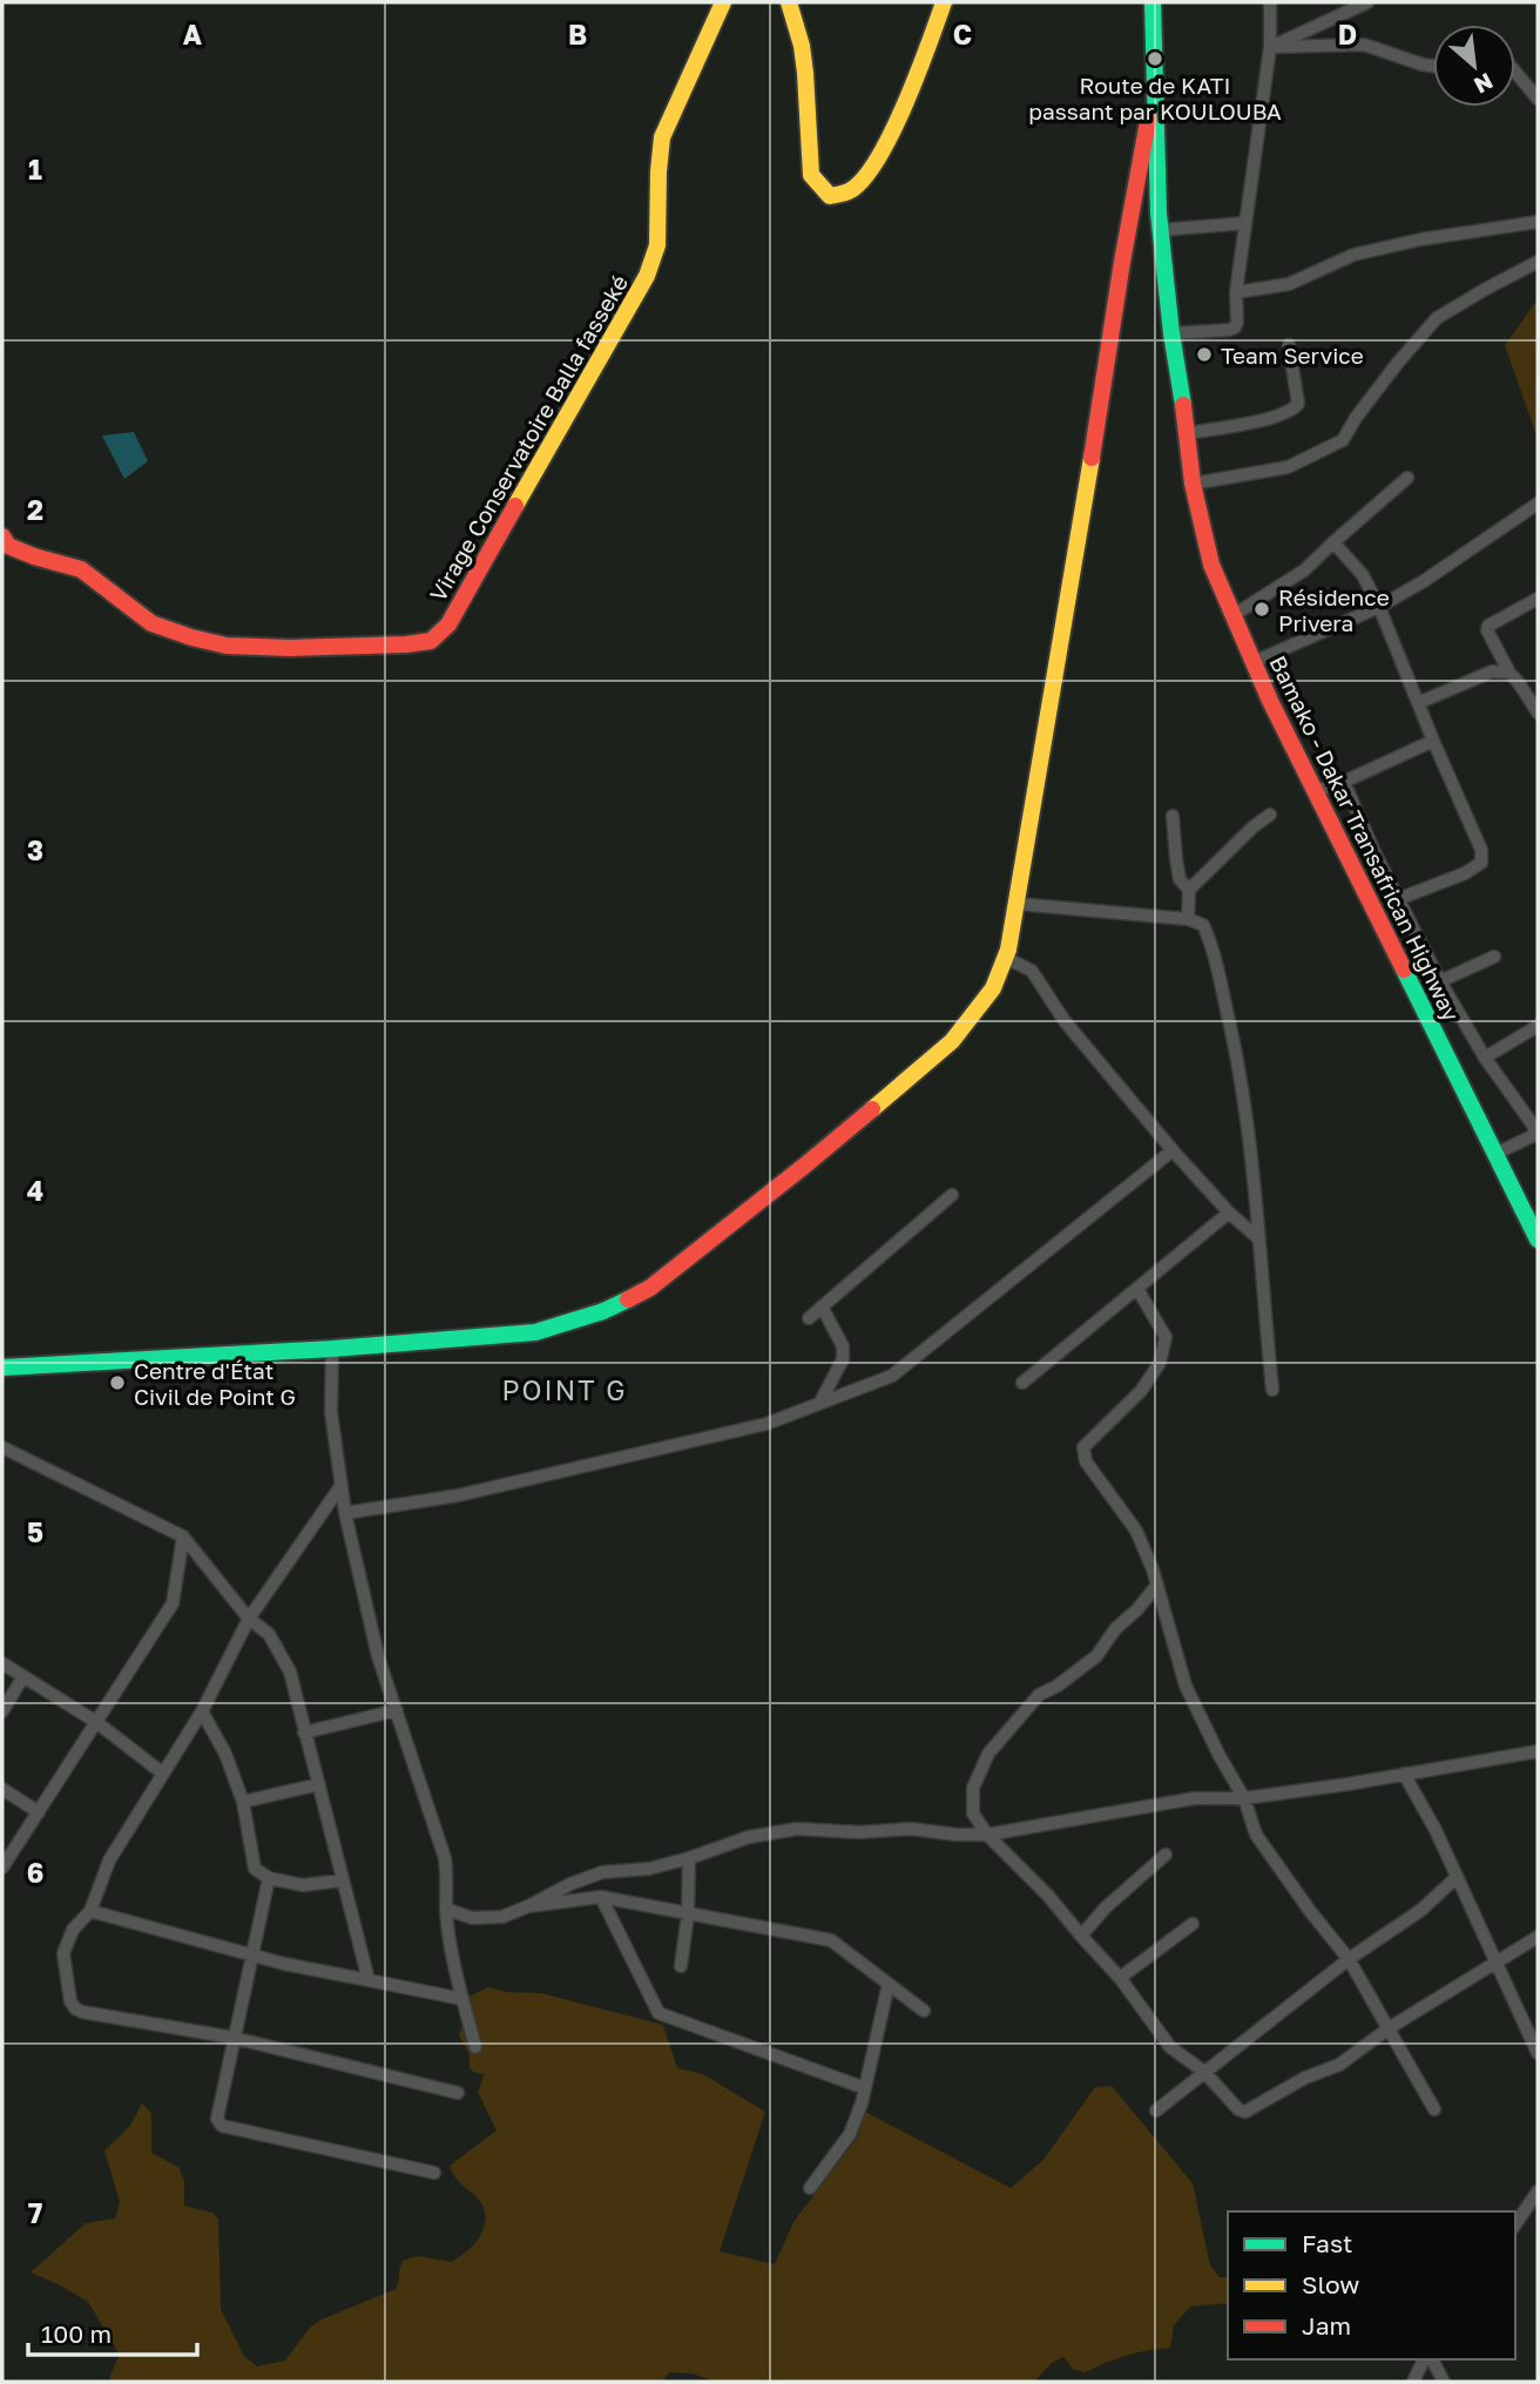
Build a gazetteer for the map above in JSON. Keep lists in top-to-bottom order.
{
  "streets": {
    "main road": ["Virage Conservatoire Balla fasseké", "Bamako - Dakar Transafrican Highway"]
  },
  "districts": ["POINT G"],
  "places": [
    "Route de KATI passant par KOULOUBA",
    "Team Service",
    "Résidence Privera",
    "Centre d'État Civil de Point G"
  ],
  "legend": ["Fast", "Slow", "Jam"],
  "scale_bar": "100 m",
  "north": "bottom right",
  "grid": {
    "columns": [
      "A",
      "B",
      "C",
      "D"
    ],
    "rows": [
      "1",
      "2",
      "3",
      "4",
      "5",
      "6",
      "7"
    ]
  }
}
